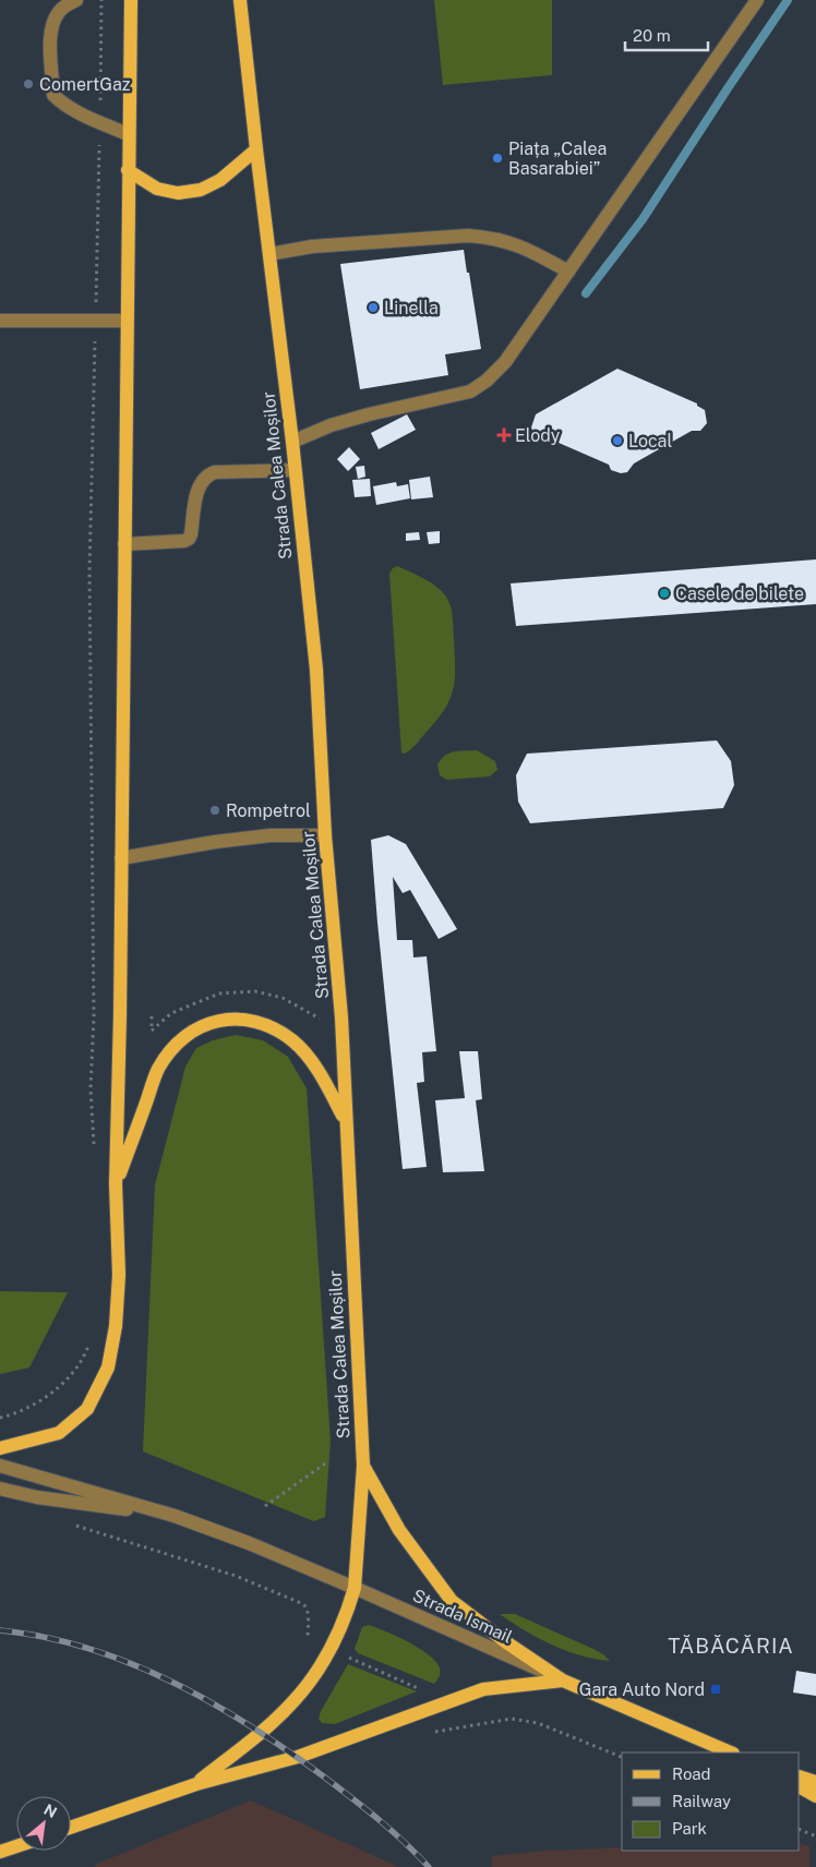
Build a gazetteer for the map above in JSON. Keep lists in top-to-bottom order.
{
  "streets": {
    "main road": ["Strada Calea Moșilor", "Strada Ismail"]
  },
  "crossings": [
    ["Strada Calea Moșilor", "Strada Ismail"]
  ],
  "districts": ["TĂBĂCĂRIA"],
  "places": {
    "other": [
      "ComertGaz",
      "Piața „Calea Basarabiei”",
      "Linella",
      "Local",
      "Casele de bilete",
      "Rompetrol"
    ],
    "health": ["Elody"],
    "transit": ["Gara Auto Nord"]
  },
  "legend": ["Road", "Railway", "Park"],
  "scale_bar": "20 m",
  "north": "top right"
}
